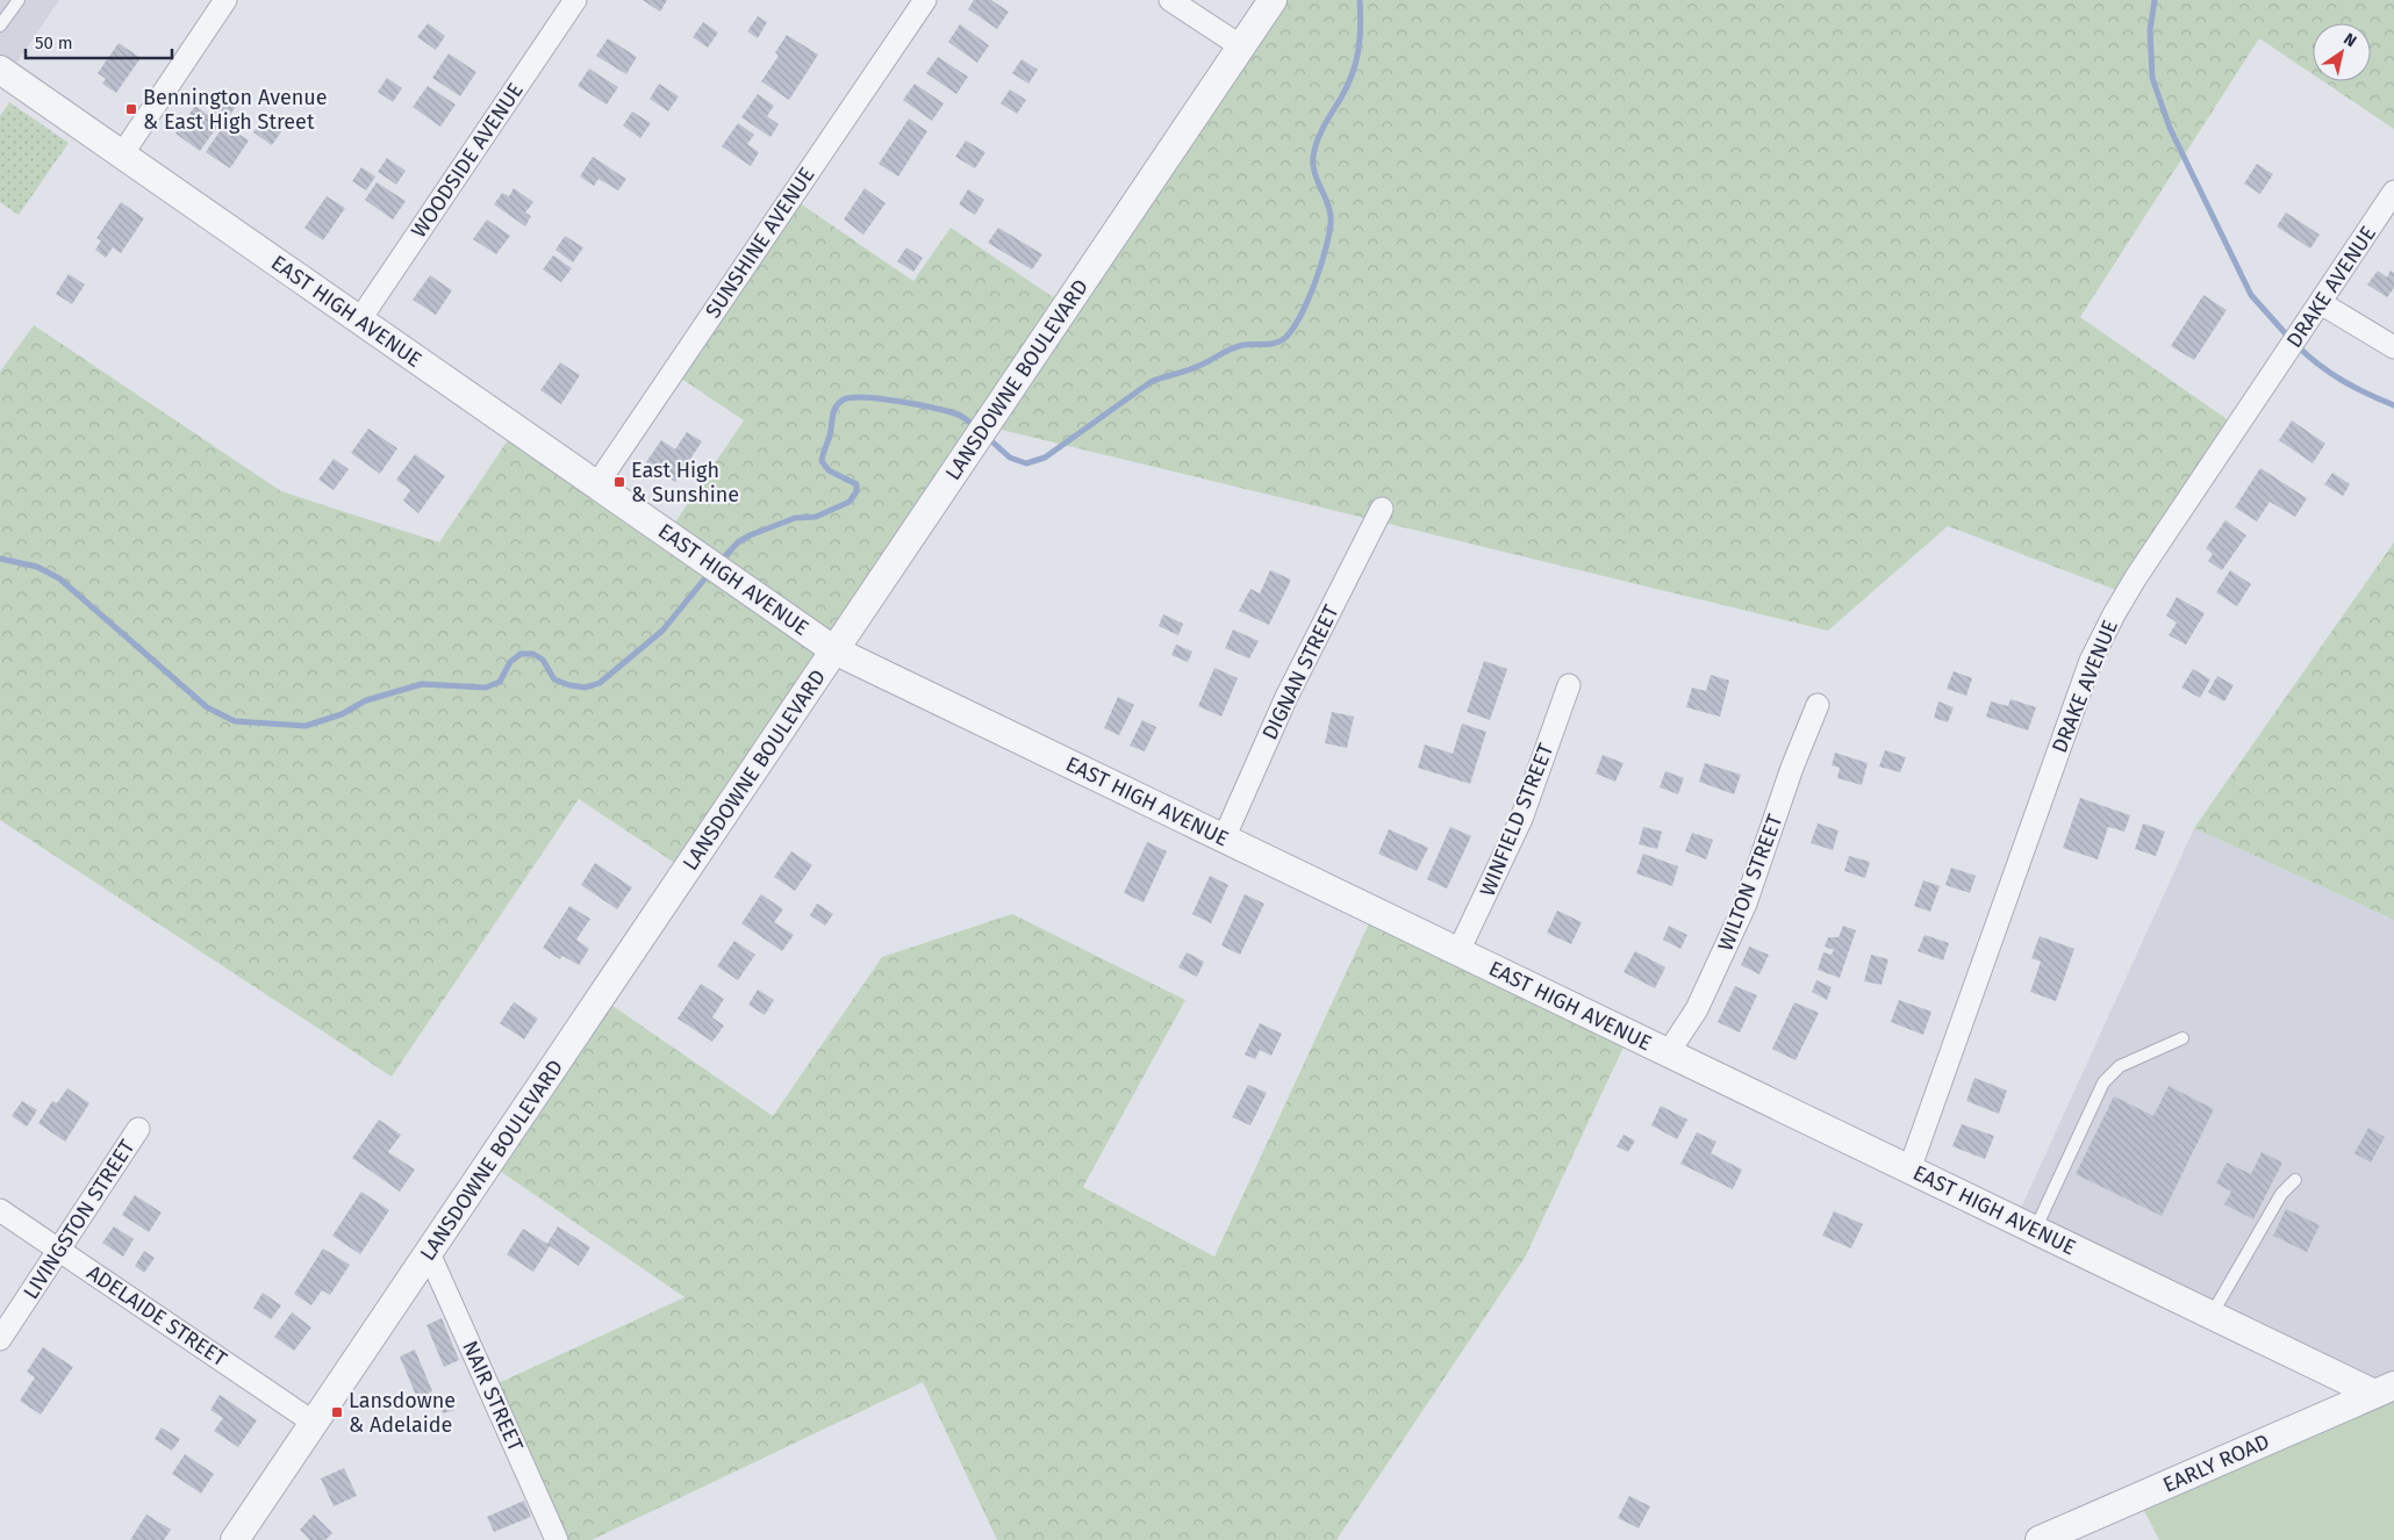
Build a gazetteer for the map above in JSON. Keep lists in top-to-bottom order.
{
  "streets": {
    "street": [
      "WOODSIDE AVENUE",
      "SUNSHINE AVENUE",
      "DRAKE AVENUE",
      "EAST HIGH AVENUE",
      "LANSDOWNE BOULEVARD",
      "DIGNAN STREET",
      "WINFIELD STREET",
      "WILTON STREET",
      "LIVINGSTON STREET",
      "ADELAIDE STREET",
      "NAIR STREET",
      "EARLY ROAD"
    ]
  },
  "crossings": [
    ["WOODSIDE AVENUE", "EAST HIGH AVENUE"],
    ["SUNSHINE AVENUE", "EAST HIGH AVENUE"],
    ["DRAKE AVENUE", "EAST HIGH AVENUE"],
    ["EAST HIGH AVENUE", "LANSDOWNE BOULEVARD"],
    ["EAST HIGH AVENUE", "DIGNAN STREET"],
    ["EAST HIGH AVENUE", "WINFIELD STREET"],
    ["EAST HIGH AVENUE", "WILTON STREET"],
    ["EAST HIGH AVENUE", "EARLY ROAD"],
    ["LANSDOWNE BOULEVARD", "ADELAIDE STREET"],
    ["LANSDOWNE BOULEVARD", "NAIR STREET"],
    ["LIVINGSTON STREET", "ADELAIDE STREET"]
  ],
  "places": {
    "transit": ["Bennington Avenue & East High Street", "East High & Sunshine", "Lansdowne & Adelaide"]
  },
  "scale_bar": "50 m",
  "north": "top right"
}
